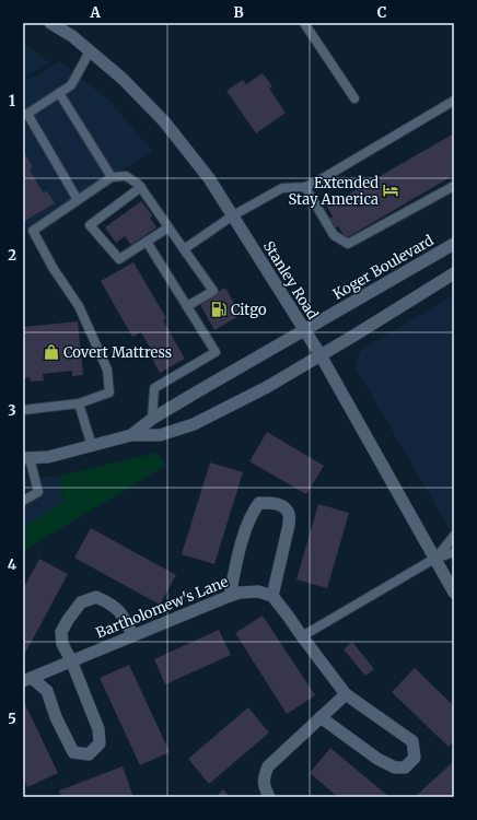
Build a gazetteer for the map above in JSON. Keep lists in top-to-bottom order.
{
  "streets": {
    "street": ["Koger Boulevard", "Stanley Road", "Bartholomew's Lane"]
  },
  "crossings": [
    ["Koger Boulevard", "Stanley Road"]
  ],
  "places": {
    "hotel": ["Extended Stay America"],
    "fuel station": ["Citgo"],
    "shop": ["Covert Mattress"]
  },
  "grid": {
    "columns": ["A", "B", "C"],
    "rows": [
      "1",
      "2",
      "3",
      "4",
      "5"
    ]
  }
}
